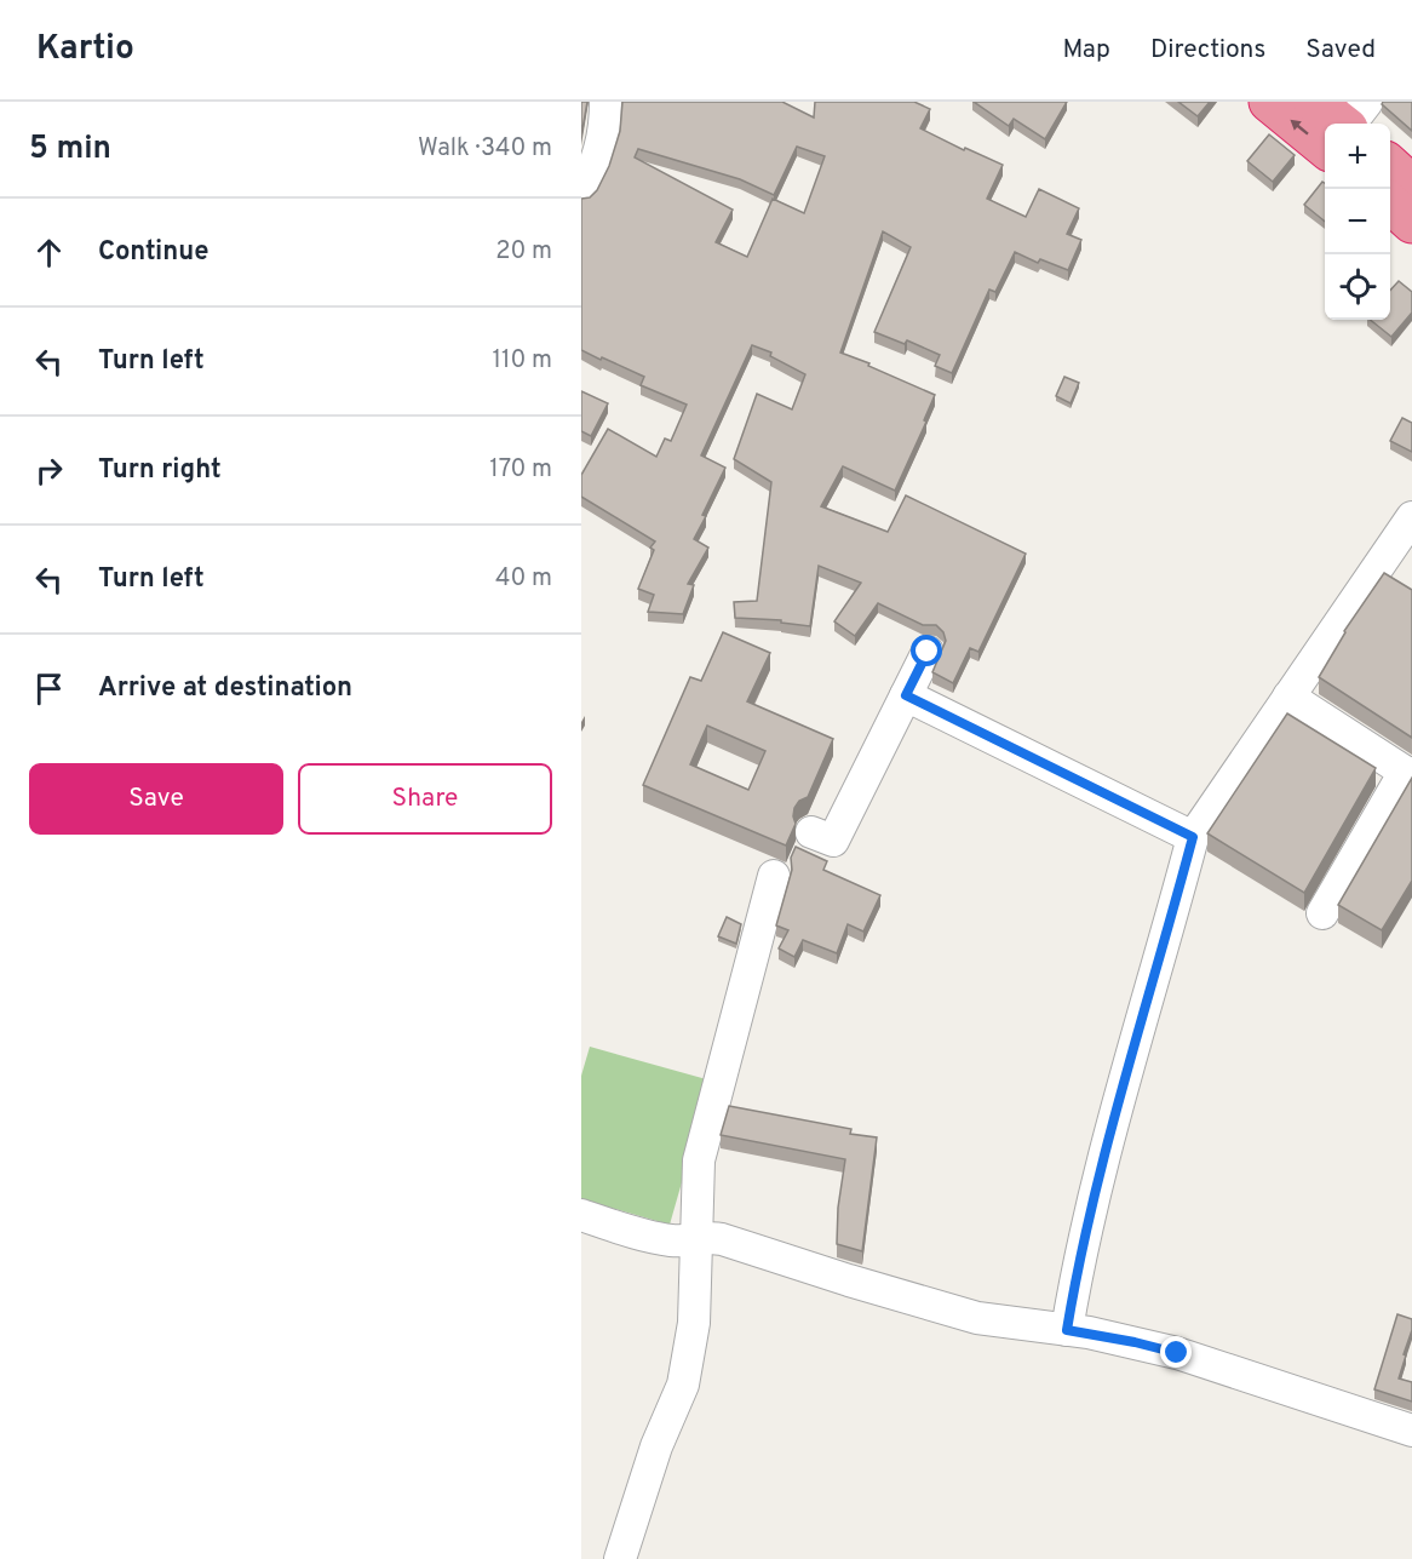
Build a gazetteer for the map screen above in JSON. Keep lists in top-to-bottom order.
{
  "page": {
    "header": "Kartio",
    "nav": ["Map", "Directions", "Saved"],
    "heading": ["5 min", "Walk · 340 m"],
    "map_buttons": ["+", "−"],
    "list": [
      ["Continue", "20 m"],
      ["Turn left", "110 m"],
      ["Turn right", "170 m"],
      ["Turn left", "40 m"],
      "Arrive at destination"
    ],
    "buttons": ["Save", "Share"]
  }
}
